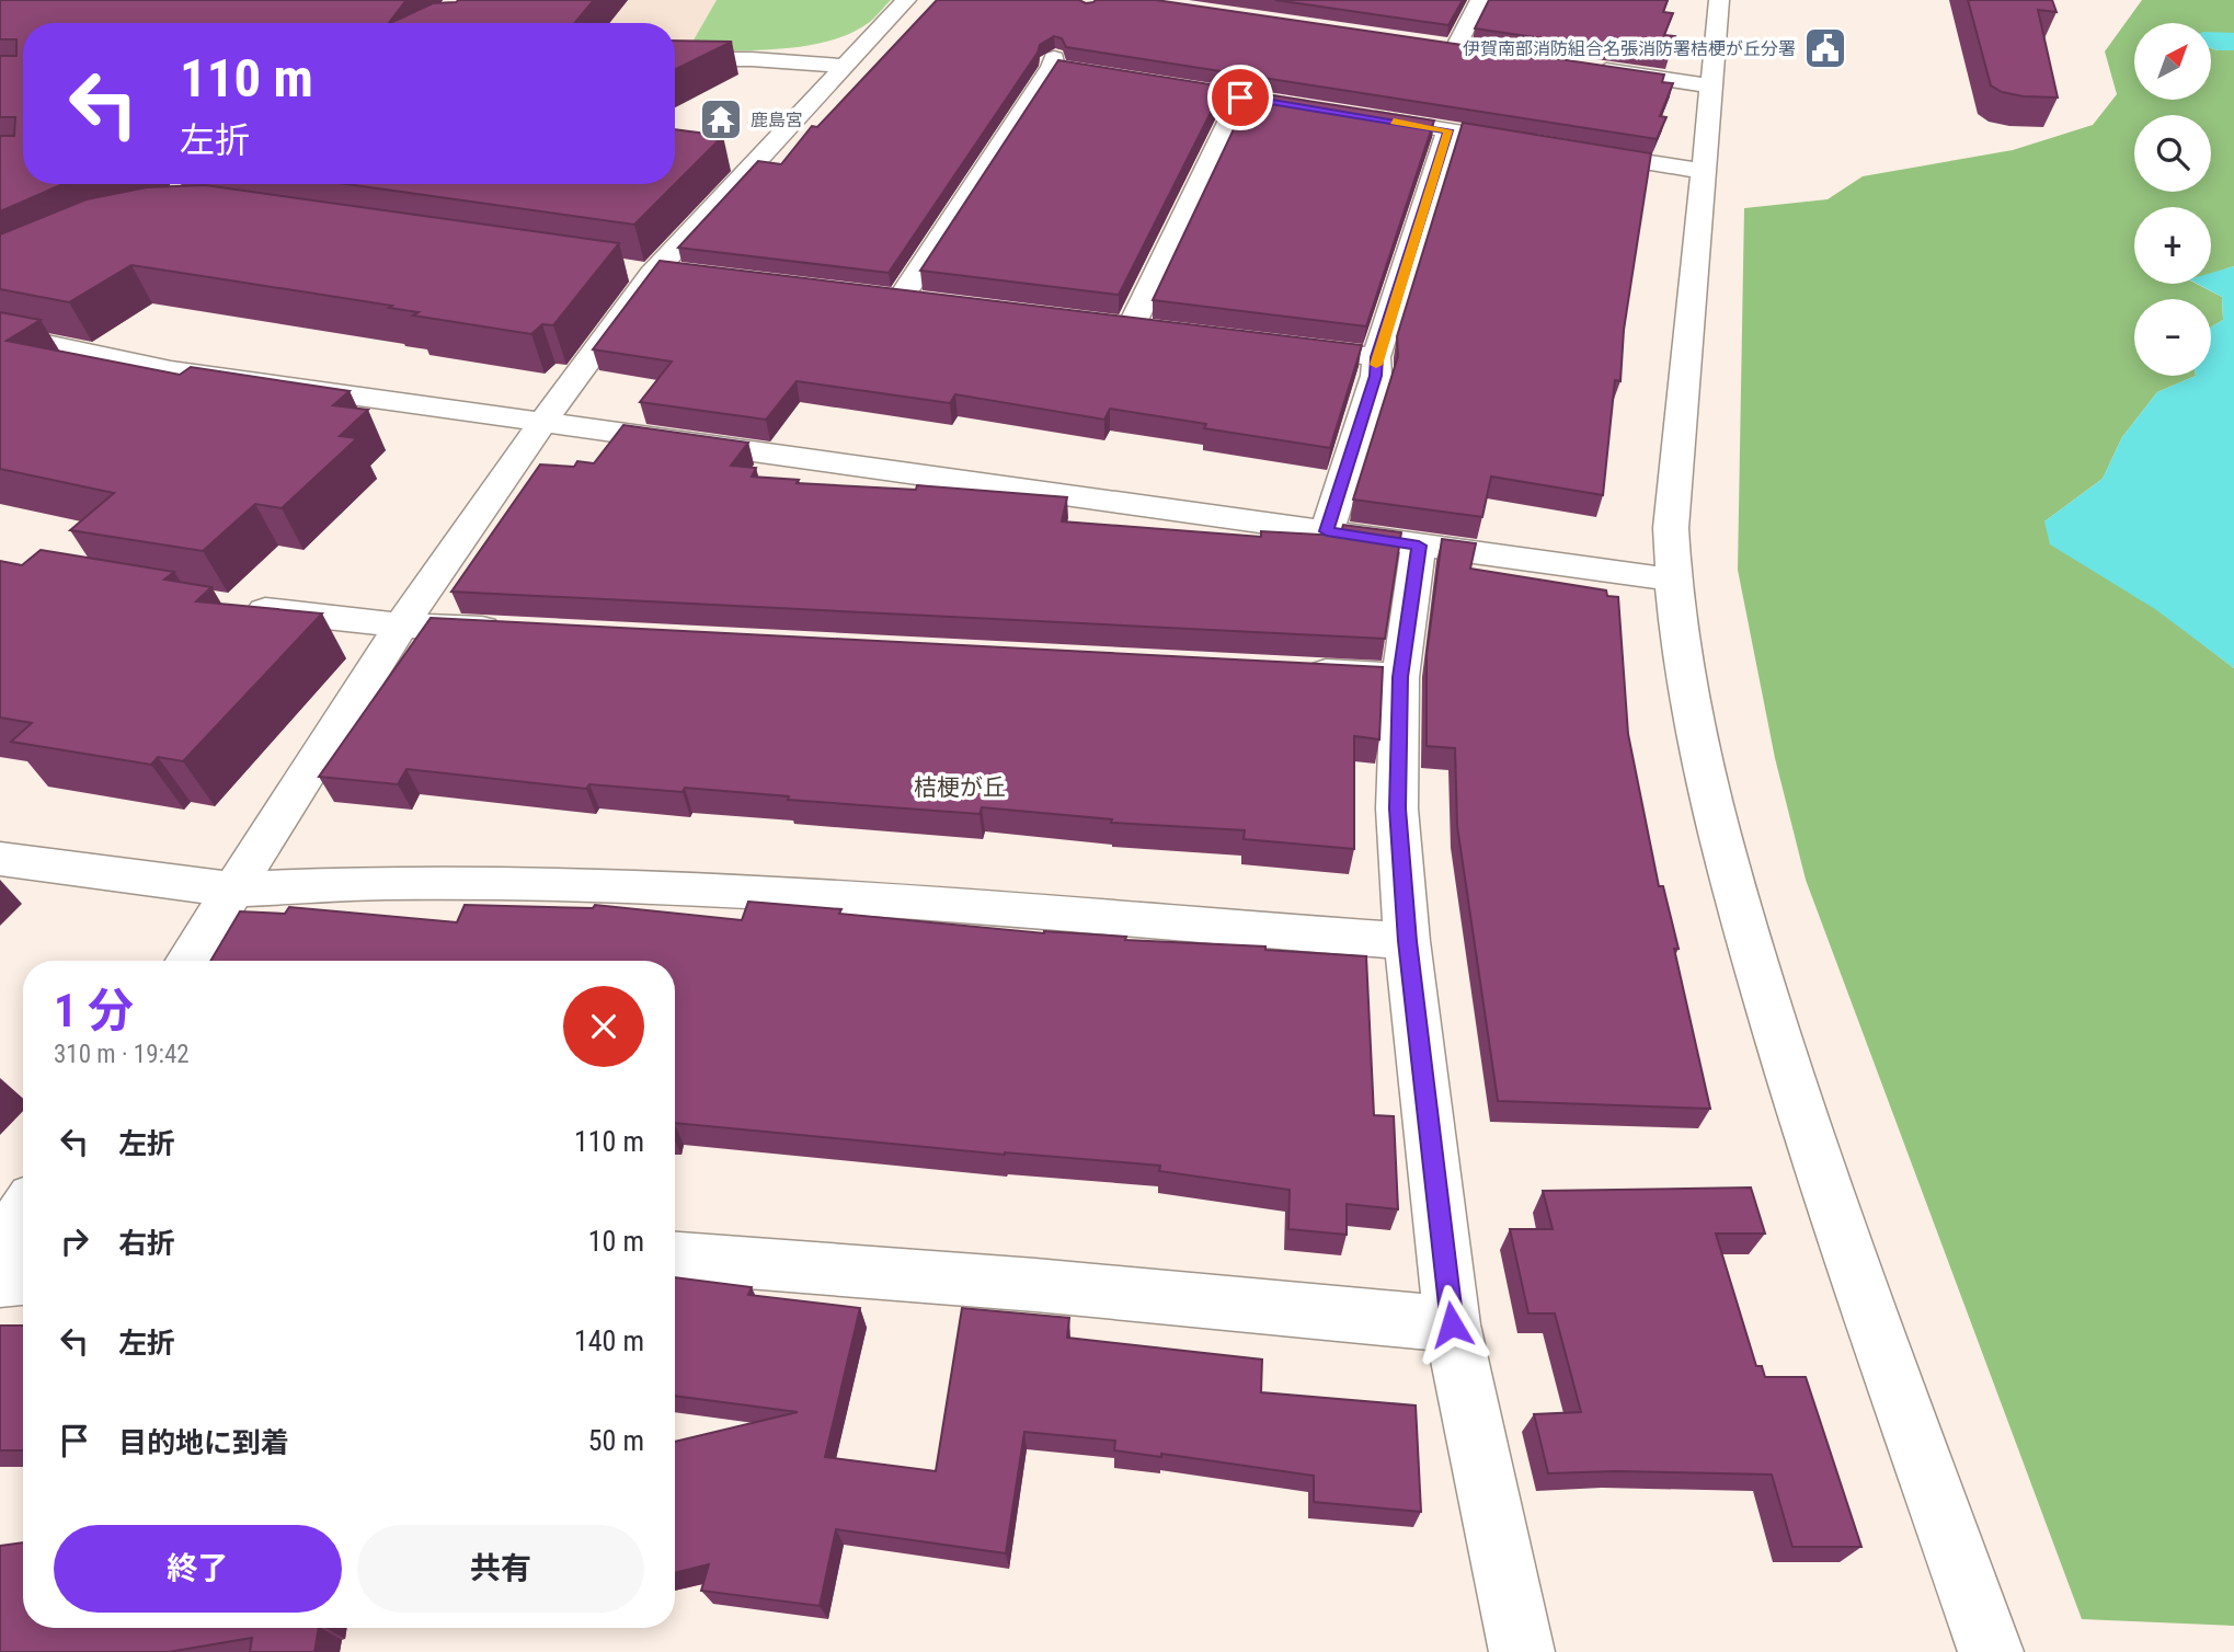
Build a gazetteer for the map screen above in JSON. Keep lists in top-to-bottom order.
{
  "districts": ["桔梗が丘"],
  "places": {
    "public building": ["伊賀南部消防組合名張消防署桔梗が丘分署"],
    "temple": ["鹿島宮"]
  },
  "north": "top right",
  "page": {
    "map_buttons": ["+", "−"],
    "turn": ["110 m", "左折"],
    "heading": ["1 分", "310 m · 19:42"],
    "list": [
      {
        "name": "左折",
        "value": "110 m"
      },
      {
        "name": "右折",
        "value": "10 m"
      },
      {
        "name": "左折",
        "value": "140 m"
      },
      {
        "name": "目的地に到着",
        "value": "50 m"
      }
    ],
    "buttons": ["終了", "共有"]
  }
}
